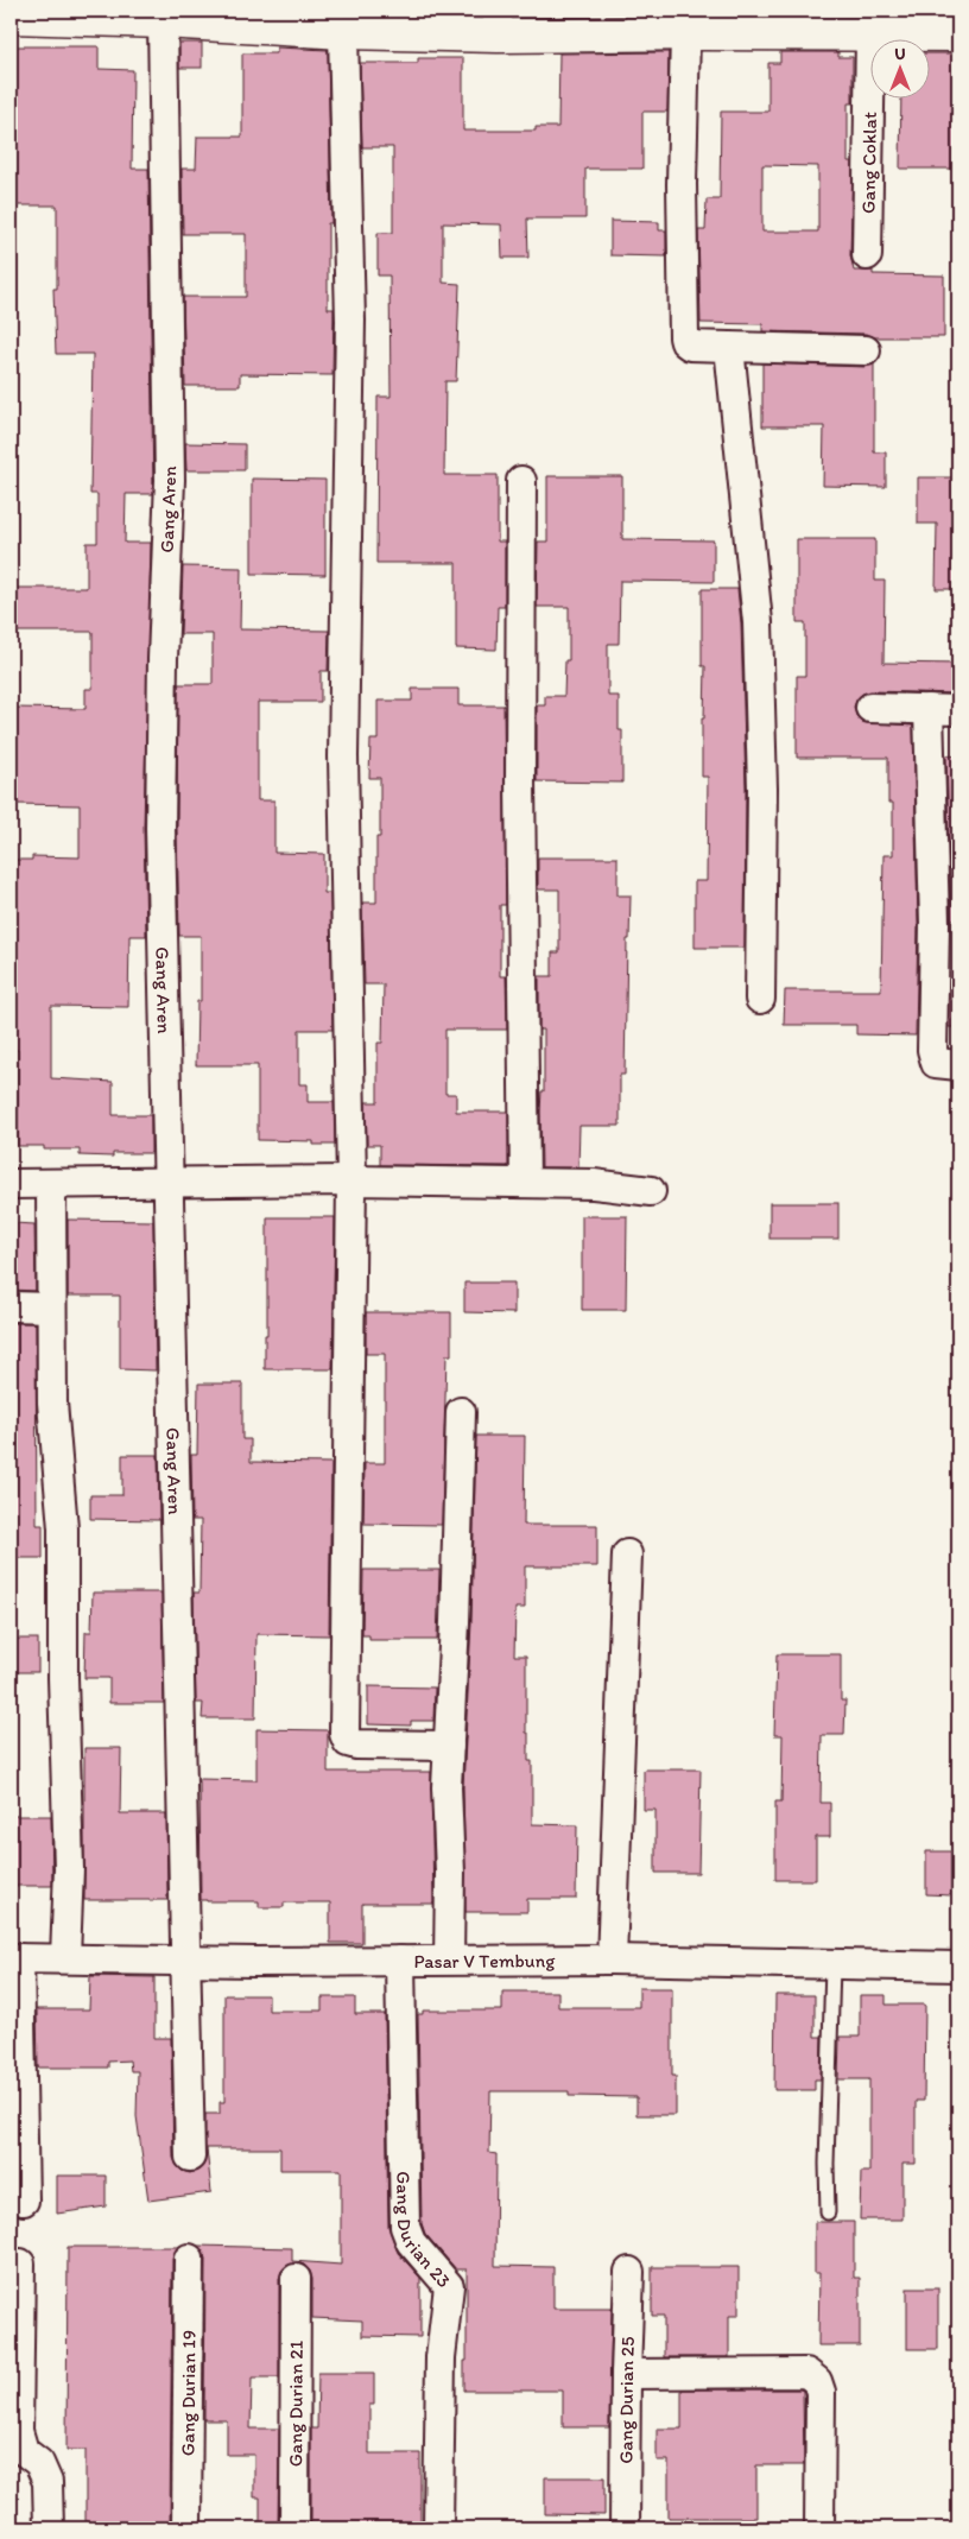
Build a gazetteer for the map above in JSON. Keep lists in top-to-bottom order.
{
  "streets": {
    "street": [
      "Gang Coklat",
      "Gang Aren",
      "Pasar V Tembung",
      "Gang Durian 23",
      "Gang Durian 19",
      "Gang Durian 25",
      "Gang Durian 21"
    ]
  },
  "crossings": [
    ["Gang Aren", "Pasar V Tembung"],
    ["Pasar V Tembung", "Gang Durian 23"]
  ],
  "north": "top"
}
